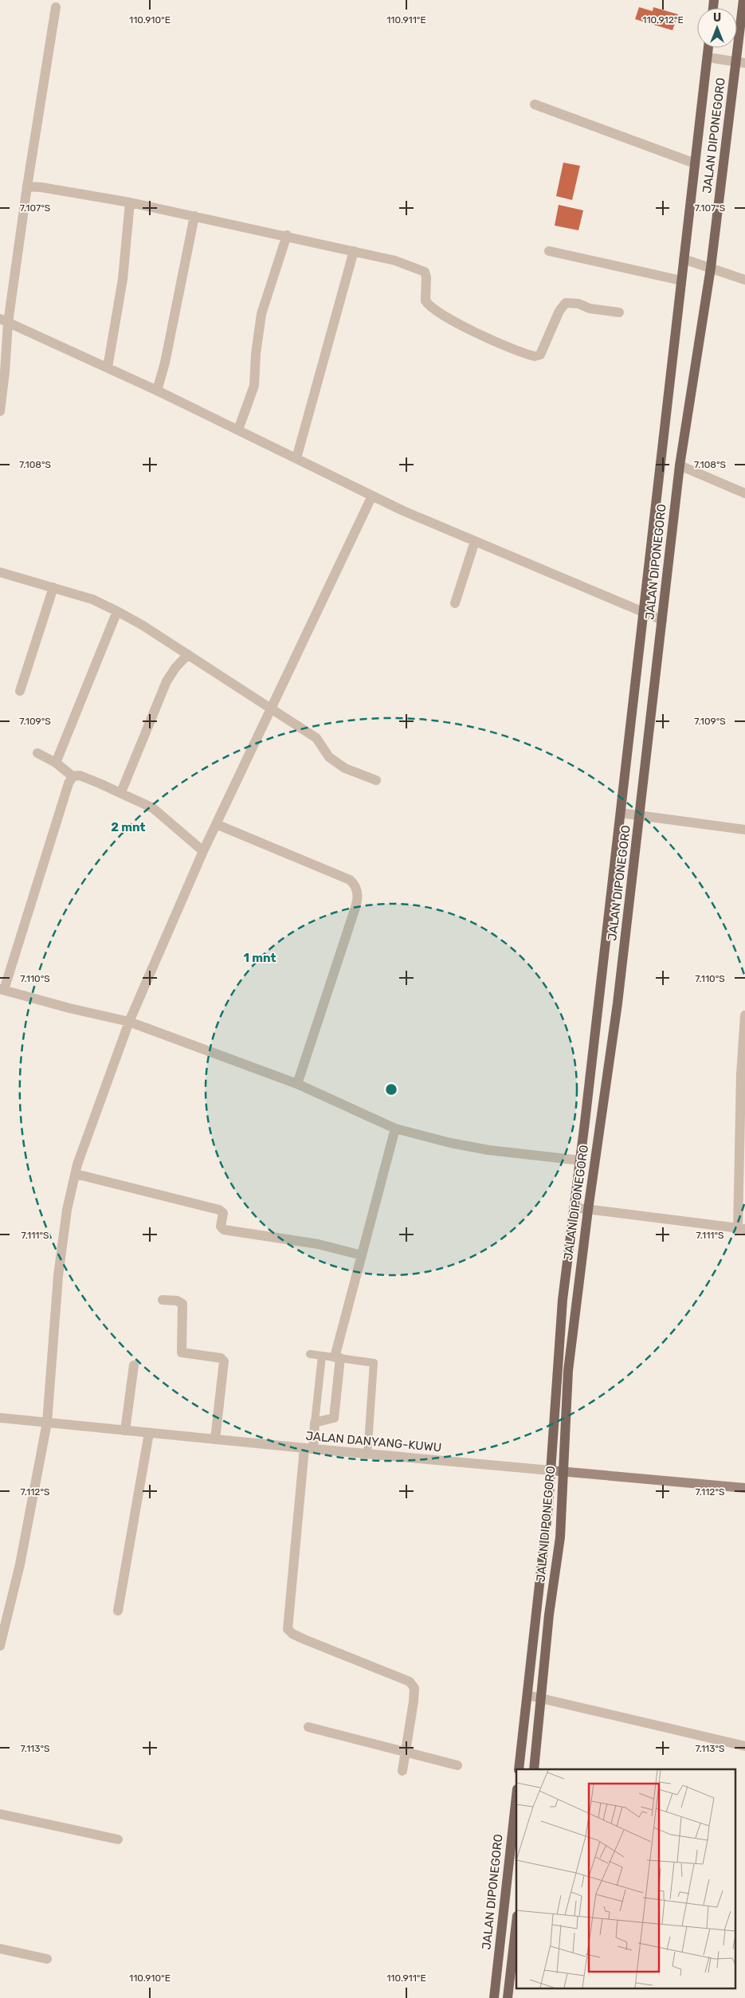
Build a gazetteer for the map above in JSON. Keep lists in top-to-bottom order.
{
  "streets": {
    "main road": ["JALAN DIPONEGORO", "JALAN DANYANG-KUWU"]
  },
  "crossings": [
    ["JALAN DIPONEGORO", "JALAN DANYANG-KUWU"]
  ],
  "north": "top",
  "coordinates": [
    "110.910°E",
    "110.911°E",
    "110.912°E",
    "7.107°S",
    "7.108°S",
    "7.109°S",
    "7.110°S",
    "7.111°S",
    "7.112°S",
    "7.113°S"
  ],
  "rings": ["2 mnt", "1 mnt"]
}
